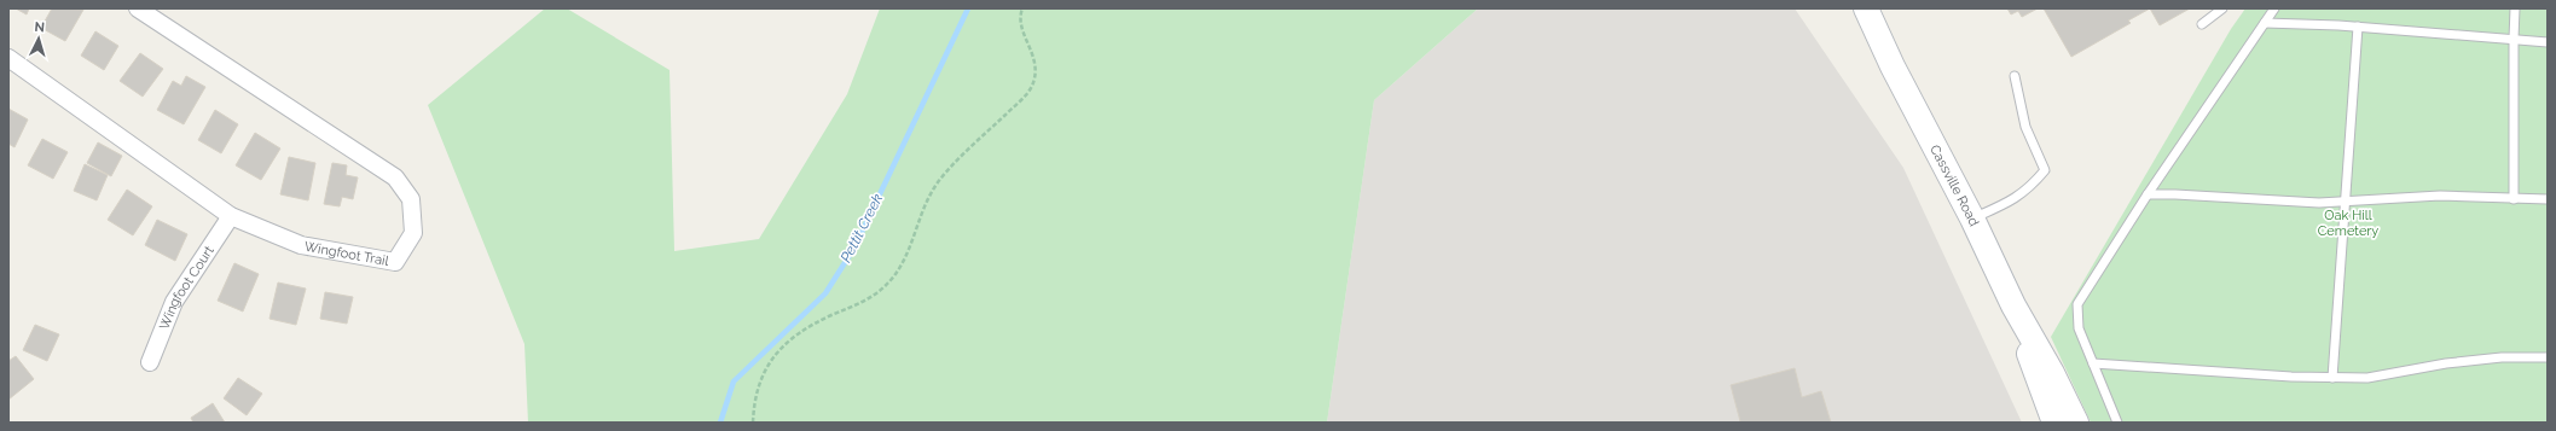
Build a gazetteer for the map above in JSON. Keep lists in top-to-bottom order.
{
  "streets": {
    "main road": ["Cassville Road"],
    "street": ["Wingfoot Trail", "Wingfoot Court"]
  },
  "crossings": [
    ["Wingfoot Trail", "Wingfoot Court"]
  ],
  "water": ["Pettit Creek"],
  "parks": ["Oak Hill Cemetery"],
  "north": "top"
}
